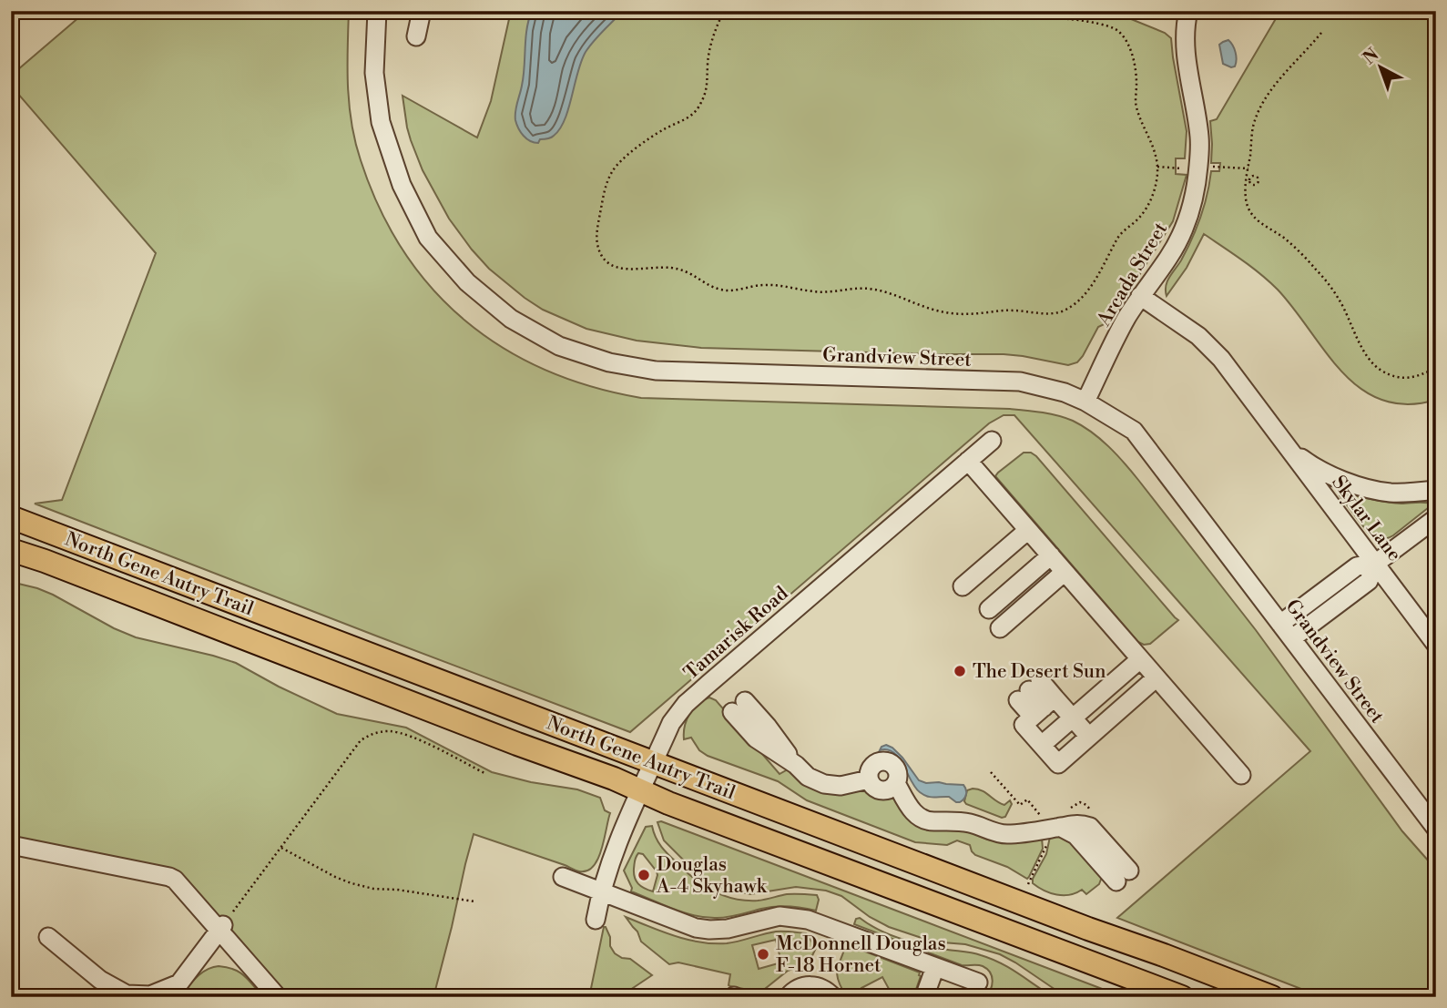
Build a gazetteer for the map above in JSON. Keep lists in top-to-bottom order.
{
  "streets": {
    "main road": ["North Gene Autry Trail"],
    "street": [
      "Arcada Street",
      "Grandview Street",
      "Skylar Lane",
      "Tamarisk Road"
    ]
  },
  "crossings": [
    ["Arcada Street", "Grandview Street"],
    ["Arcada Street", "Skylar Lane"],
    ["North Gene Autry Trail", "Tamarisk Road"]
  ],
  "places": ["The Desert Sun", "Douglas A-4 Skyhawk", "McDonnell Douglas F-18 Hornet"],
  "north": "top left"
}
